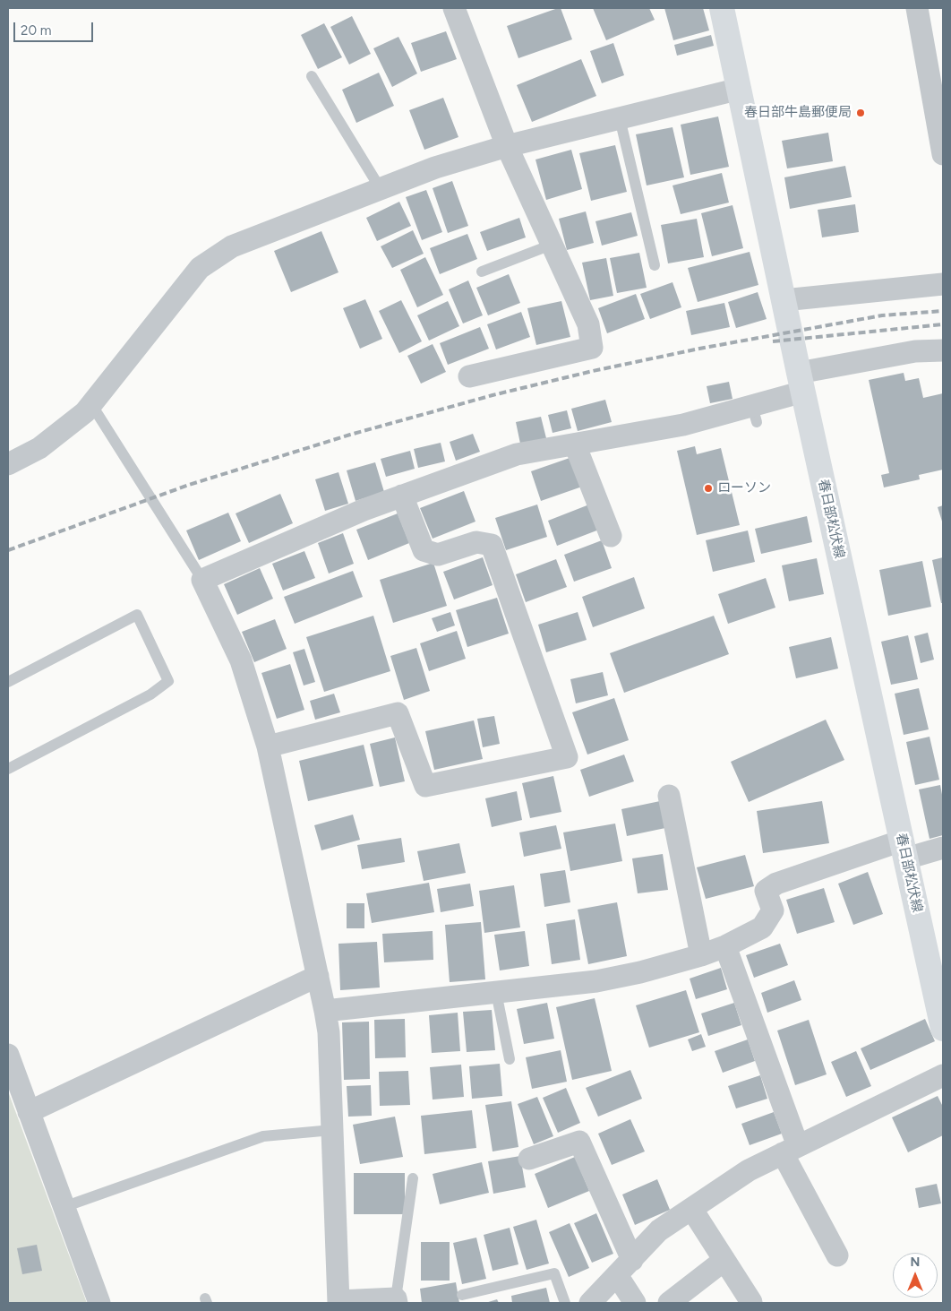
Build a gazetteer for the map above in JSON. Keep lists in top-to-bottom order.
{
  "streets": {
    "main road": ["春日部松伏線"]
  },
  "places": ["春日部牛島郵便局", "ローソン"],
  "scale_bar": "20 m",
  "north": "top"
}
